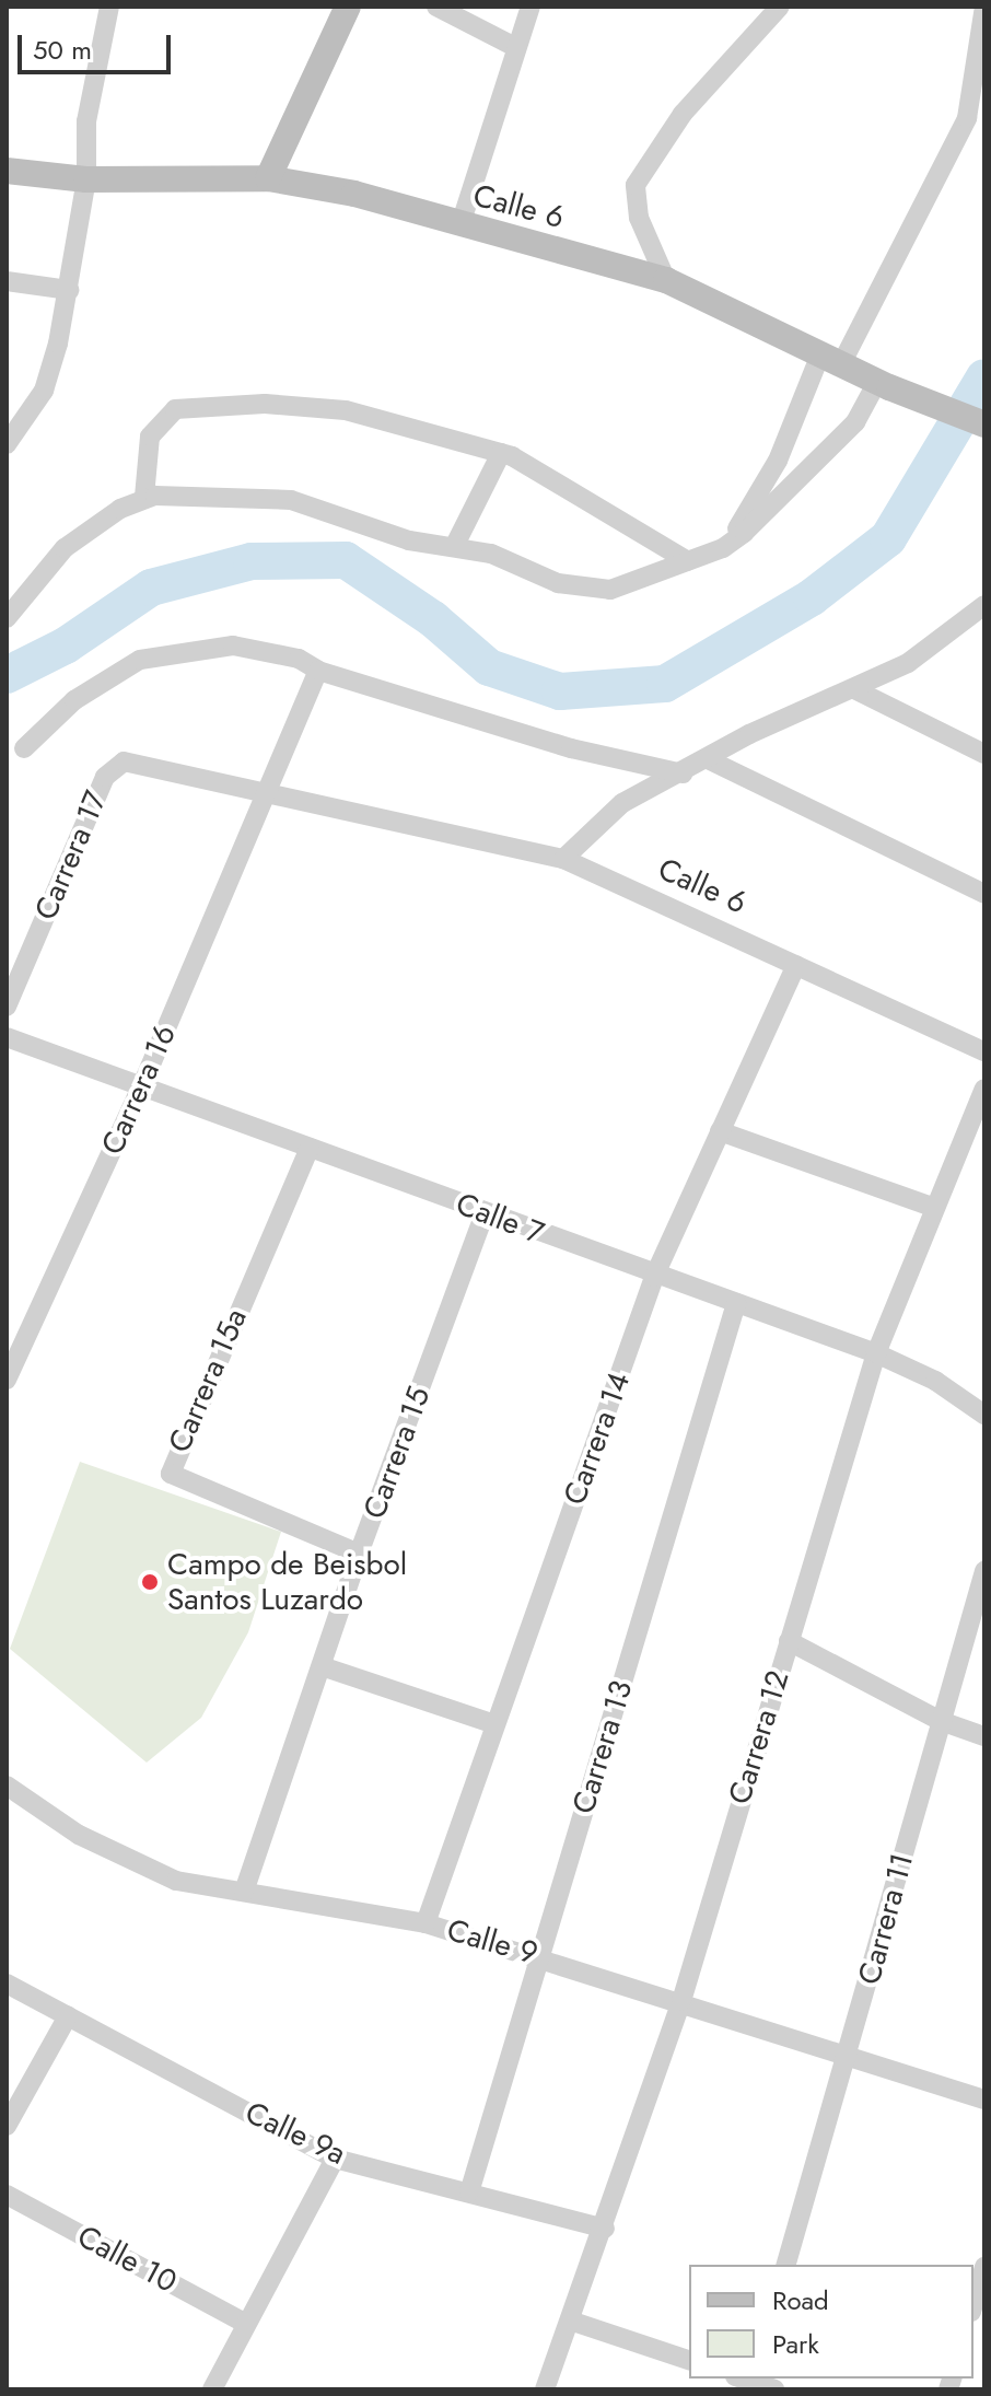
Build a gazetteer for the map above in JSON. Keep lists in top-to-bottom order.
{
  "streets": {
    "street": [
      "Calle 6",
      "Carrera 17",
      "Carrera 16",
      "Calle 7",
      "Carrera 15a",
      "Carrera 14",
      "Carrera 15",
      "Carrera 12",
      "Carrera 13",
      "Carrera 11",
      "Calle 9",
      "Calle 9a",
      "Calle 10"
    ]
  },
  "crossings": [
    ["Calle 6", "Carrera 17"],
    ["Calle 6", "Carrera 16"],
    ["Calle 6", "Carrera 14"],
    ["Carrera 16", "Calle 7"],
    ["Calle 7", "Carrera 15a"],
    ["Calle 7", "Carrera 14"],
    ["Calle 7", "Carrera 15"],
    ["Calle 7", "Carrera 12"],
    ["Calle 7", "Carrera 13"],
    ["Carrera 15a", "Carrera 15"],
    ["Carrera 14", "Calle 9"],
    ["Carrera 15", "Calle 9"],
    ["Carrera 12", "Calle 9"],
    ["Carrera 12", "Calle 9a"],
    ["Carrera 13", "Calle 9"],
    ["Carrera 13", "Calle 9a"],
    ["Carrera 11", "Calle 9"]
  ],
  "places": ["Campo de Beisbol Santos Luzardo"],
  "legend": ["Road", "Park"],
  "scale_bar": "50 m"
}
